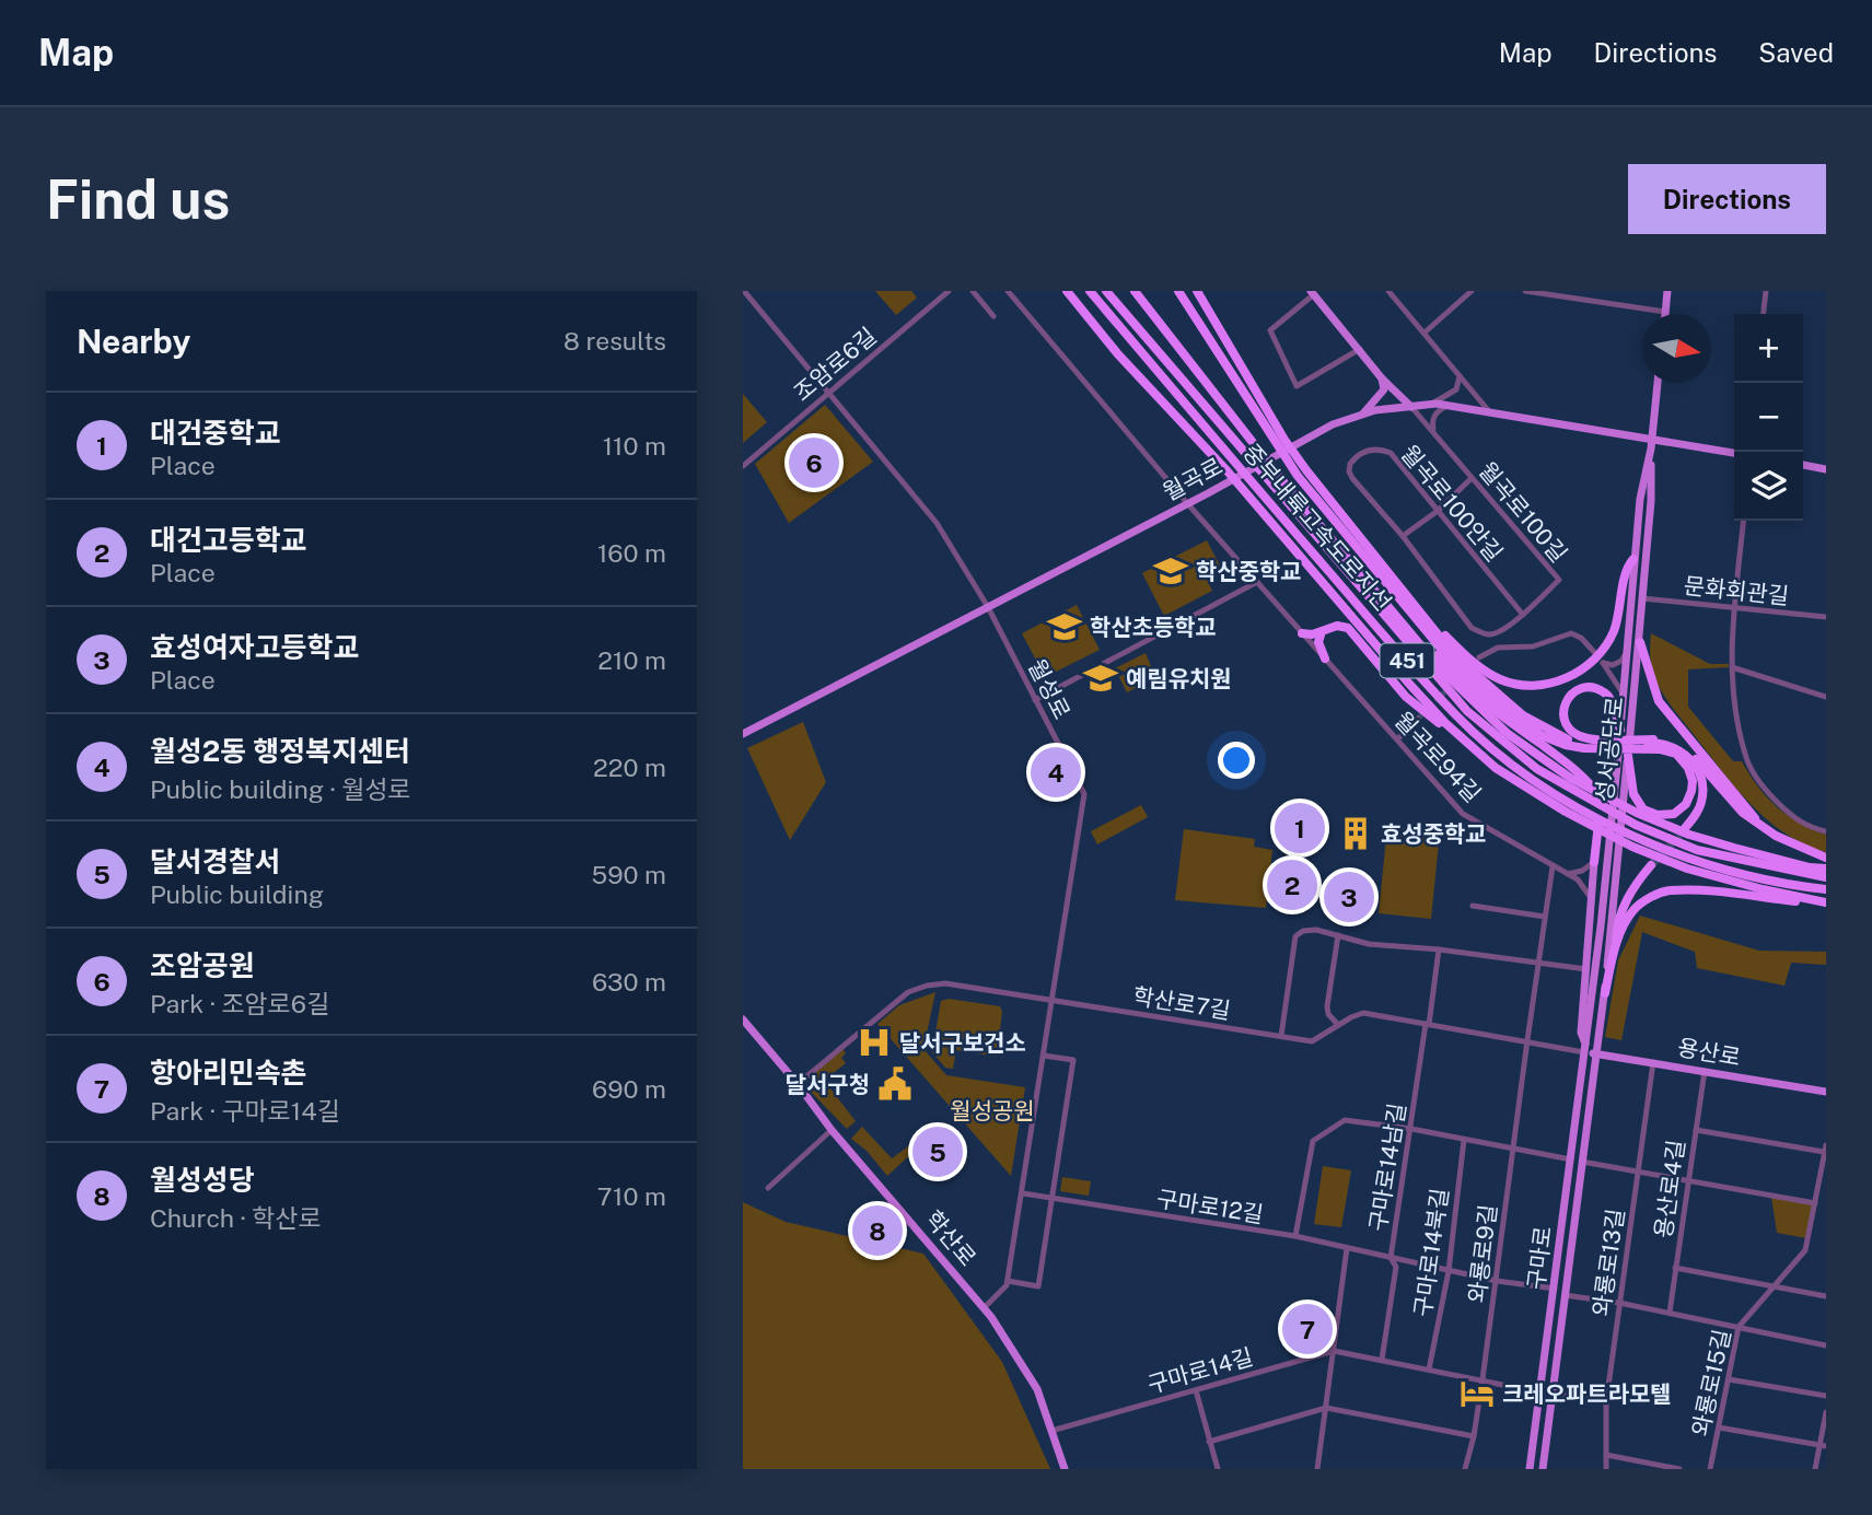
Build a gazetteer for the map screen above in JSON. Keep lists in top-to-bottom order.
{
  "streets": {
    "highway": ["중부내륙고속도로지선", "451"],
    "main road": [
      "월곡로",
      "성서공단로",
      "용산로",
      "학산로",
      "구마로"
    ],
    "street": [
      "조암로6길",
      "월곡로100안길",
      "월곡로100길",
      "문화회관길",
      "월성로",
      "월곡로94길",
      "학산로7길",
      "구마로14남길",
      "용산로4길",
      "구마로12길",
      "구마로14북길",
      "와룡로9길",
      "와룡로13길",
      "구마로14길",
      "와룡로15길"
    ]
  },
  "crossings": [
    ["조암로6길", "월성로"],
    ["월곡로", "월곡로100길"],
    ["월곡로", "월성로"],
    ["월곡로", "성서공단로"],
    ["월곡로", "월곡로94길"],
    ["월곡로100안길", "월곡로100길"],
    ["문화회관길", "성서공단로"],
    ["월성로", "학산로7길"],
    ["월성로", "구마로12길"],
    ["성서공단로", "학산로7길"],
    ["성서공단로", "용산로"],
    ["성서공단로", "구마로"],
    ["월곡로94길", "와룡로9길"],
    ["학산로7길", "용산로"],
    ["학산로7길", "구마로14남길"],
    ["학산로7길", "학산로"],
    ["학산로7길", "와룡로9길"],
    ["학산로7길", "구마로"],
    ["용산로", "용산로4길"],
    ["용산로", "구마로"],
    ["용산로", "와룡로13길"],
    ["구마로14남길", "구마로12길"],
    ["구마로14남길", "구마로14길"],
    ["구마로12길", "구마로14북길"],
    ["구마로12길", "와룡로9길"],
    ["구마로12길", "구마로"],
    ["학산로", "구마로14길"],
    ["구마로14북길", "구마로14길"],
    ["와룡로9길", "구마로14길"],
    ["구마로", "구마로14길"]
  ],
  "parks": ["월성공원"],
  "places": {
    "school or university": ["학산중학교", "학산초등학교", "예림유치원"],
    "building": ["효성중학교"],
    "hospital": ["달서구보건소"],
    "public building": ["달서구청"],
    "hotel": ["크레오파트라모텔"]
  },
  "north": "right",
  "page": {
    "header": "Map",
    "nav": ["Map", "Directions", "Saved"],
    "buttons": "Directions",
    "title": "Find us",
    "heading": ["Nearby", "8 results"],
    "map_buttons": ["+", "−"],
    "list": [
      {
        "mark": "1",
        "name": "대건중학교",
        "note": "Place",
        "value": "110 m"
      },
      {
        "mark": "2",
        "name": "대건고등학교",
        "note": "Place",
        "value": "160 m"
      },
      {
        "mark": "3",
        "name": "효성여자고등학교",
        "note": "Place",
        "value": "210 m"
      },
      {
        "mark": "4",
        "name": "월성2동 행정복지센터",
        "note": "Public building · 월성로",
        "value": "220 m"
      },
      {
        "mark": "5",
        "name": "달서경찰서",
        "note": "Public building",
        "value": "590 m"
      },
      {
        "mark": "6",
        "name": "조암공원",
        "note": "Park · 조암로6길",
        "value": "630 m"
      },
      {
        "mark": "7",
        "name": "항아리민속촌",
        "note": "Park · 구마로14길",
        "value": "690 m"
      },
      {
        "mark": "8",
        "name": "월성성당",
        "note": "Church · 학산로",
        "value": "710 m"
      }
    ],
    "pins": [
      "6",
      "4",
      "1",
      "2",
      "3",
      "5",
      "8",
      "7"
    ]
  }
}
